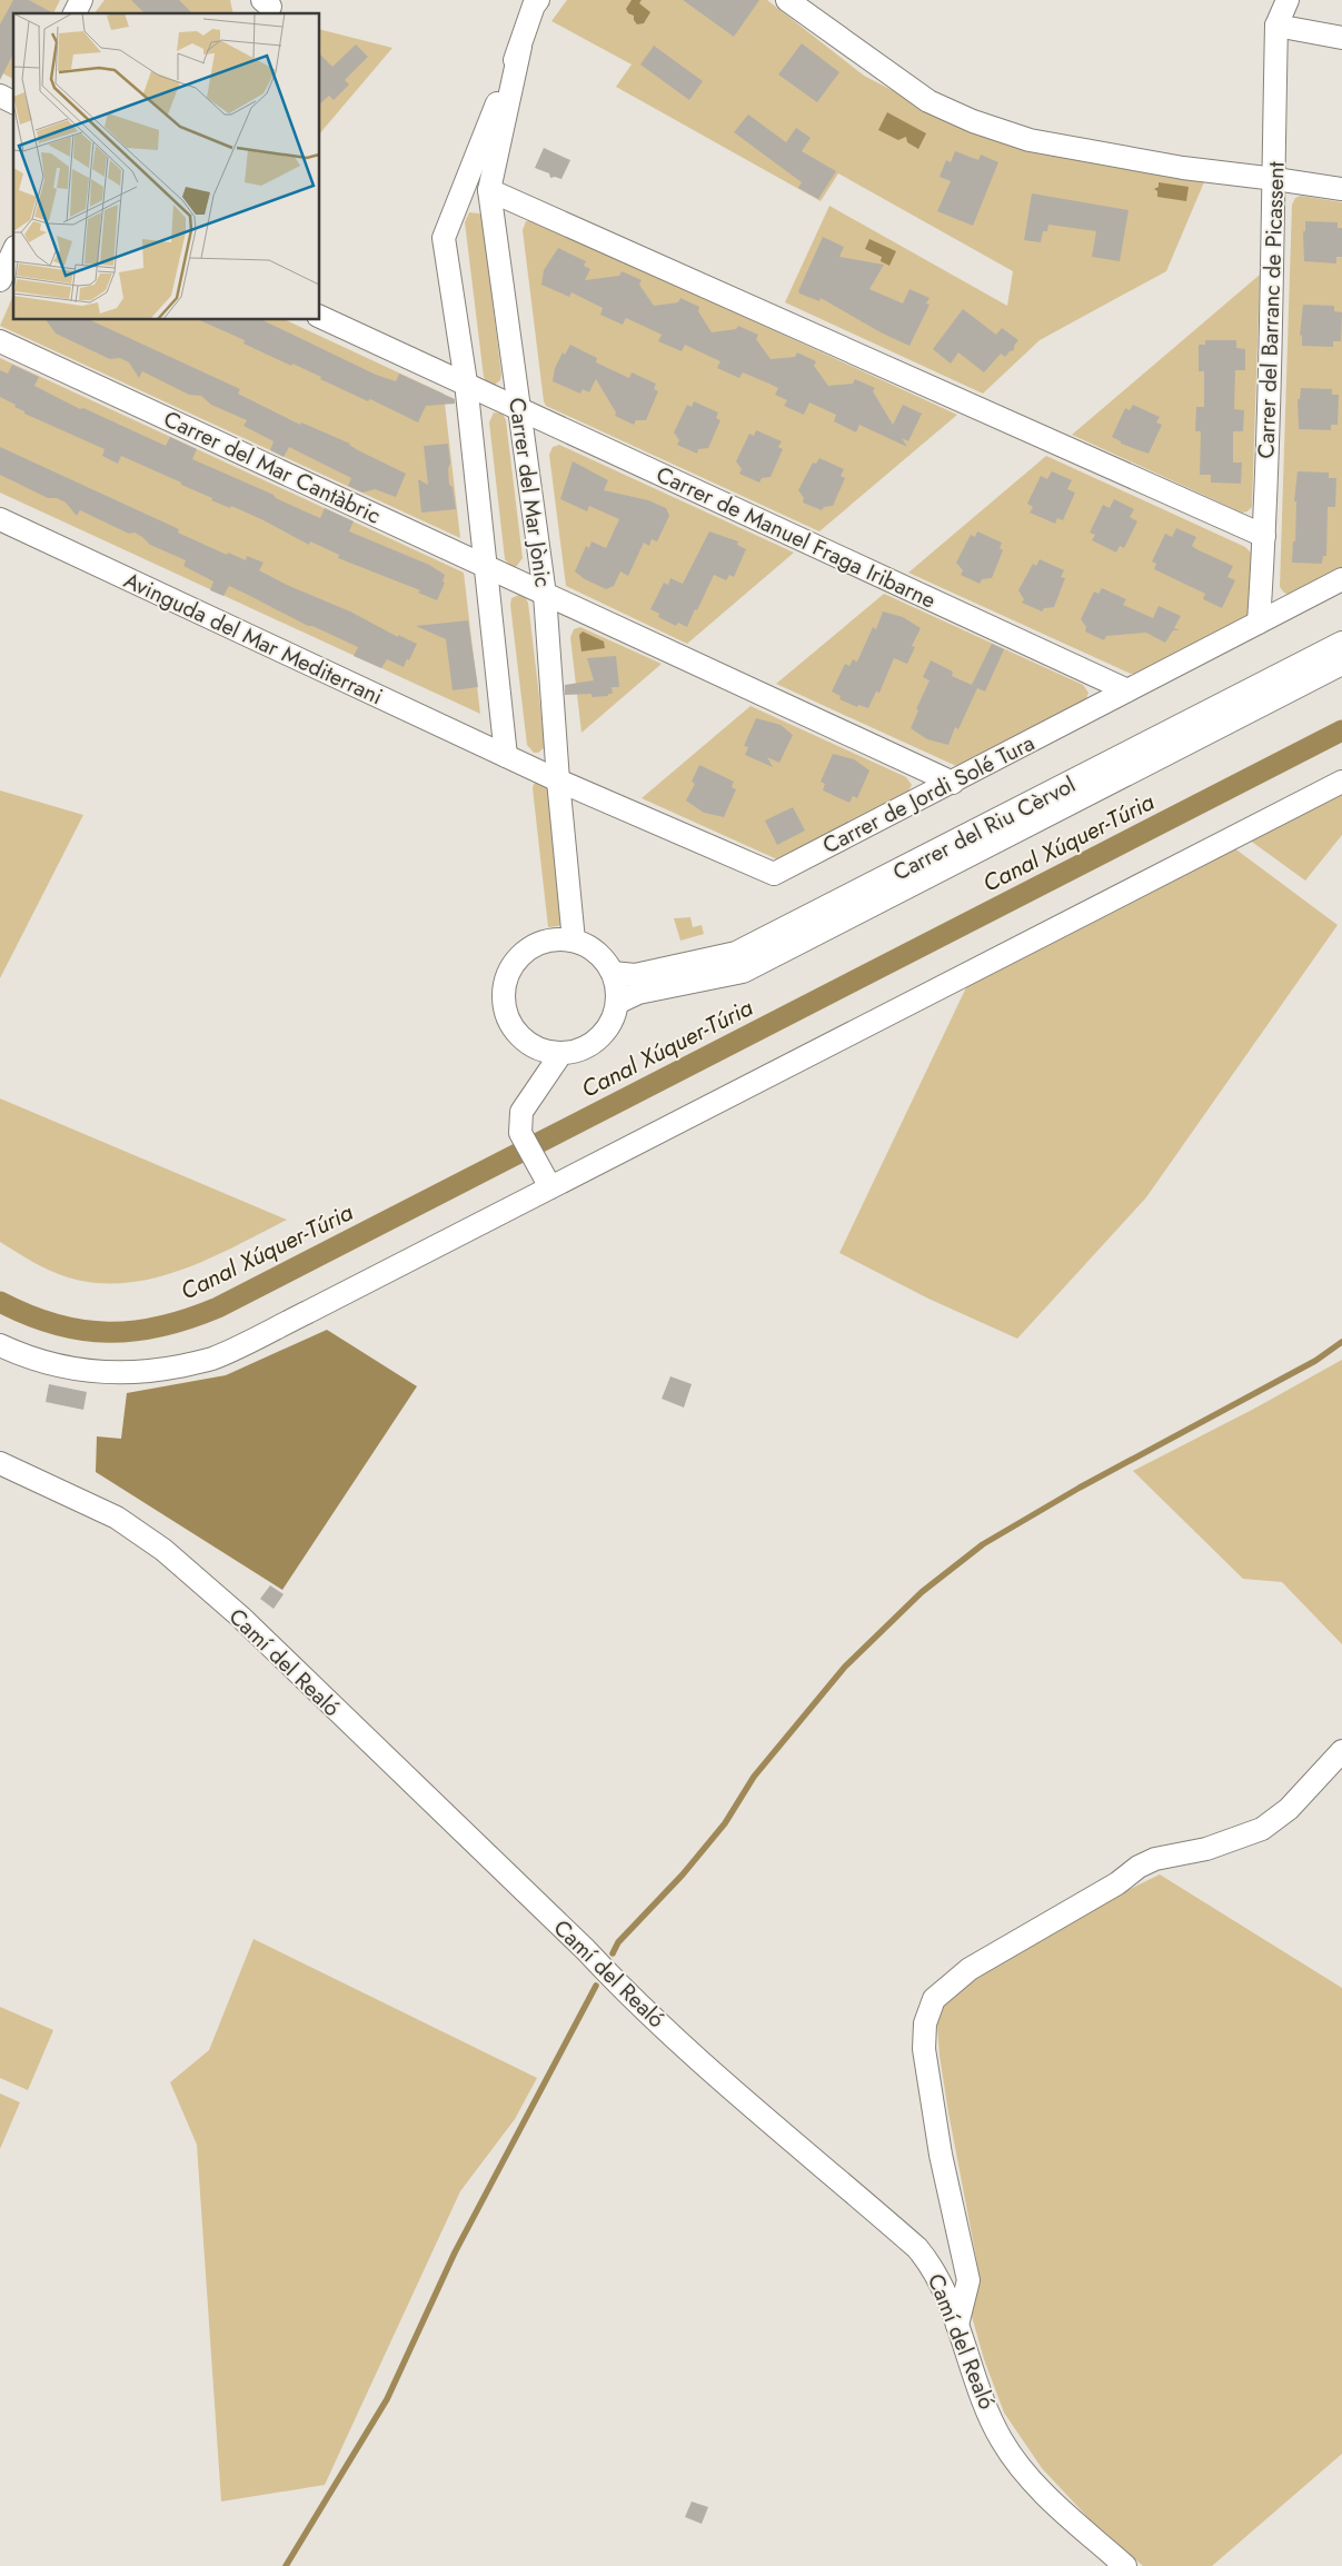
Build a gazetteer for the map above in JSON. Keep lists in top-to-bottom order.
{
  "streets": {
    "street": [
      "Carrer del Barranc de Picassent",
      "Carrer del Mar Cantàbric",
      "Carrer del Mar Jònic",
      "Carrer de Manuel Fraga Iribarne",
      "Avinguda del Mar Mediterrani",
      "Carrer de Jordi Solé Tura",
      "Carrer del Riu Cèrvol",
      "Camí del Realó"
    ]
  },
  "crossings": [
    ["Carrer del Barranc de Picassent", "Carrer de Jordi Solé Tura"],
    ["Carrer del Mar Cantàbric", "Carrer del Mar Jònic"],
    ["Carrer del Mar Cantàbric", "Carrer de Jordi Solé Tura"],
    ["Carrer del Mar Jònic", "Carrer de Manuel Fraga Iribarne"],
    ["Carrer del Mar Jònic", "Avinguda del Mar Mediterrani"],
    ["Carrer del Mar Jònic", "Carrer de Jordi Solé Tura"],
    ["Carrer del Mar Jònic", "Carrer del Riu Cèrvol"],
    ["Carrer de Manuel Fraga Iribarne", "Carrer de Jordi Solé Tura"],
    ["Avinguda del Mar Mediterrani", "Carrer de Jordi Solé Tura"]
  ],
  "water": ["Canal Xúquer-Túria"]
}
